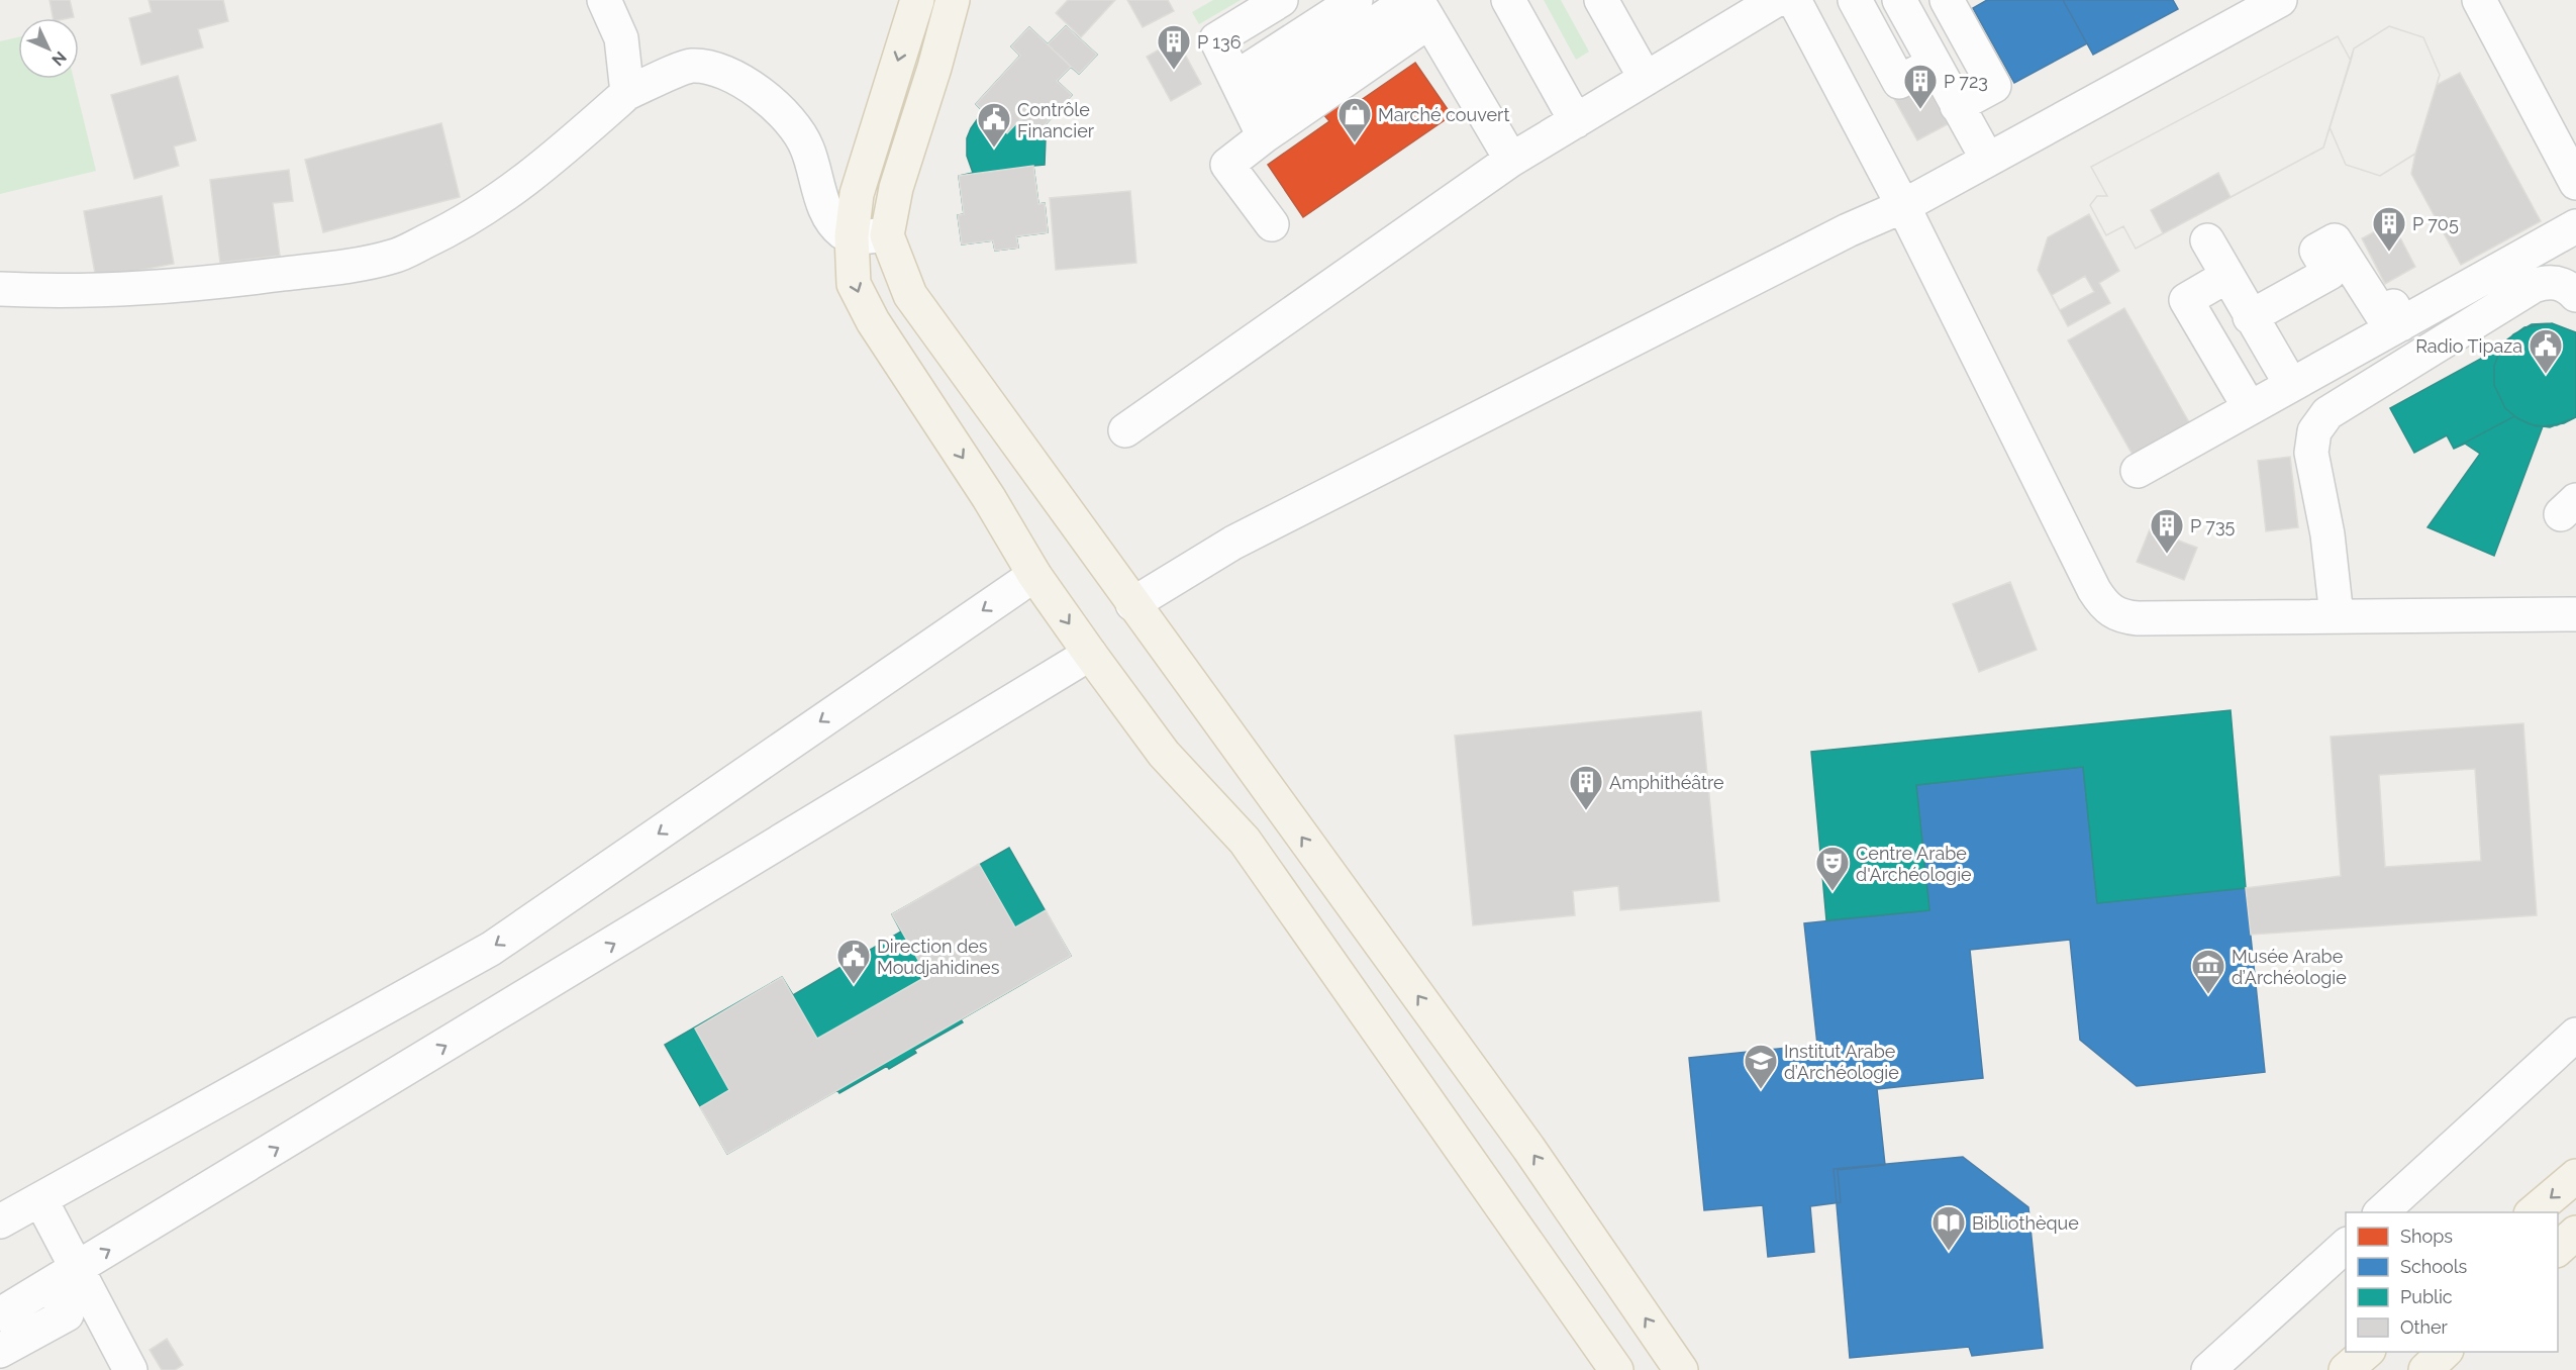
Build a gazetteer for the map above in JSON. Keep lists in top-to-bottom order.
{
  "places": {
    "building": [
      "P 136",
      "P 723",
      "P 705",
      "P 735",
      "Amphithéâtre"
    ],
    "shop": ["Marché couvert"],
    "public building": ["Contrôle Financier", "Radio Tipaza", "Direction des Moudjahidines"],
    "theatre": ["Centre Arabe d'Archéologie"],
    "museum": ["Musée Arabe d’Archéologie"],
    "school or university": ["Institut Arabe d’Archéologie"],
    "library": ["Bibliothèque"]
  },
  "legend": [
    "Shops",
    "Schools",
    "Public",
    "Other"
  ],
  "north": "bottom right"
}
